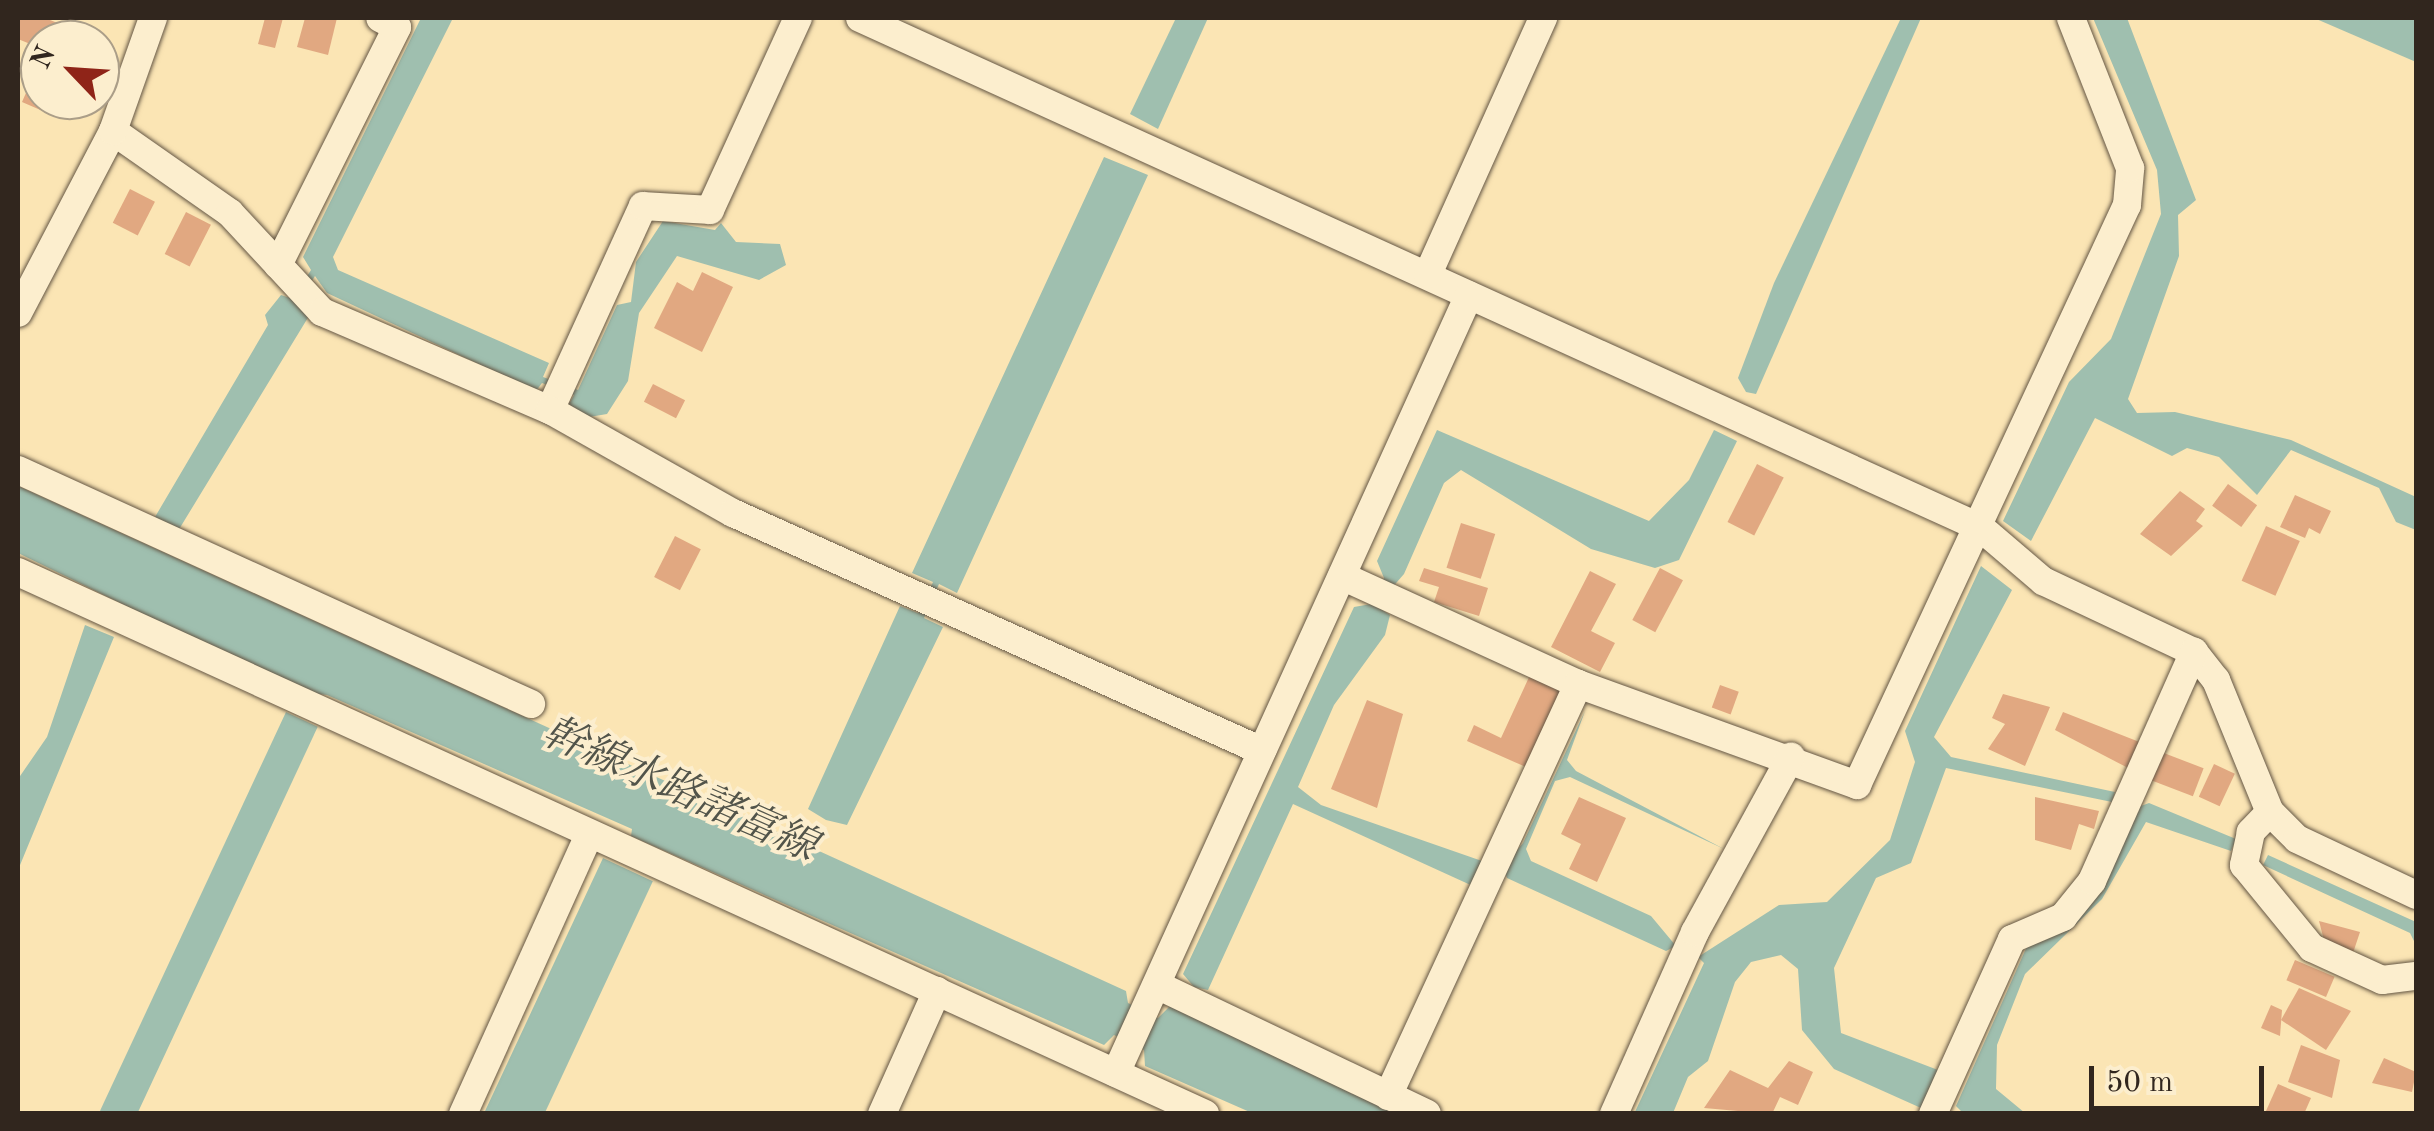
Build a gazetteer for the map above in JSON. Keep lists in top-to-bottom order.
{
  "water": ["幹線水路諸富線"],
  "scale_bar": "50 m",
  "north": "top left"
}
